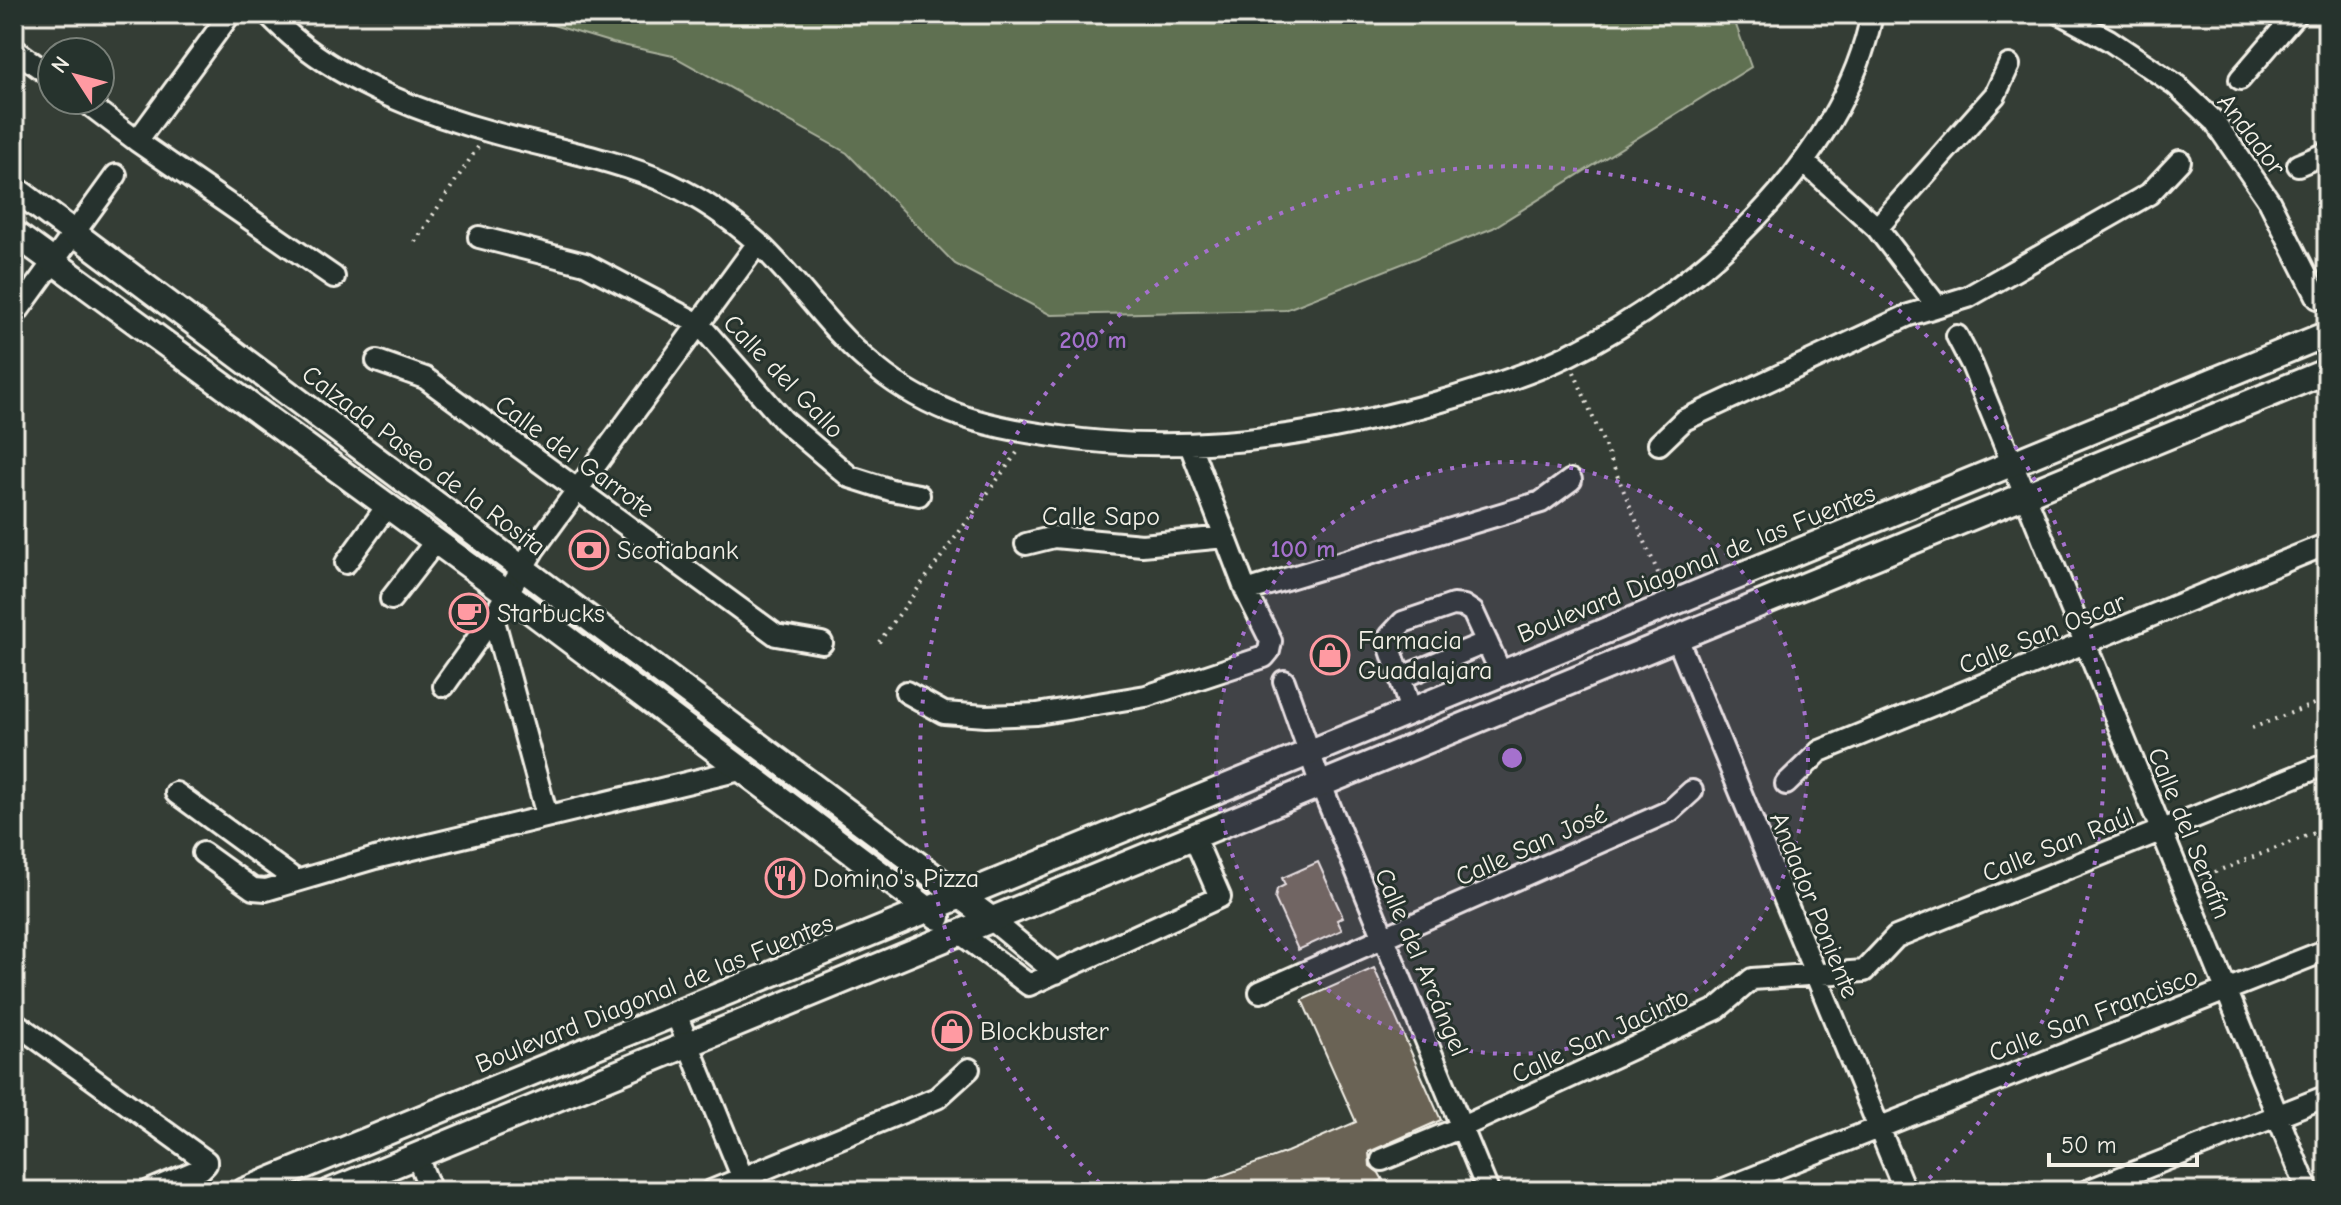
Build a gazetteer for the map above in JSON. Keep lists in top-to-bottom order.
{
  "streets": {
    "main road": ["Calzada Paseo de la Rosita", "Boulevard Diagonal de las Fuentes"],
    "street": [
      "Andador",
      "Calle del Gallo",
      "Calle del Garrote",
      "Calle Sapo",
      "Calle San Oscar",
      "Calle del Serafín",
      "Calle San Raúl",
      "Calle San José",
      "Andador Poniente",
      "Calle del Arcángel",
      "Calle San Francisco",
      "Calle San Jacinto"
    ]
  },
  "crossings": [
    ["Calzada Paseo de la Rosita", "Boulevard Diagonal de las Fuentes"],
    ["Boulevard Diagonal de las Fuentes", "Calle del Serafín"],
    ["Boulevard Diagonal de las Fuentes", "Calle del Arcángel"],
    ["Calle San Oscar", "Calle del Serafín"],
    ["Calle del Serafín", "Calle San Raúl"],
    ["Calle del Serafín", "Calle San Francisco"],
    ["Calle San Raúl", "Andador Poniente"],
    ["Calle San Raúl", "Calle San Jacinto"],
    ["Calle San José", "Calle del Arcángel"],
    ["Andador Poniente", "Calle San Francisco"],
    ["Andador Poniente", "Calle San Jacinto"],
    ["Calle del Arcángel", "Calle San Jacinto"]
  ],
  "places": {
    "bank": ["Scotiabank"],
    "cafe": ["Starbucks"],
    "shop": ["Farmacia Guadalajara", "Blockbuster"],
    "restaurant": ["Domino's Pizza"]
  },
  "scale_bar": "50 m",
  "north": "top left",
  "rings": ["200 m", "100 m"]
}
